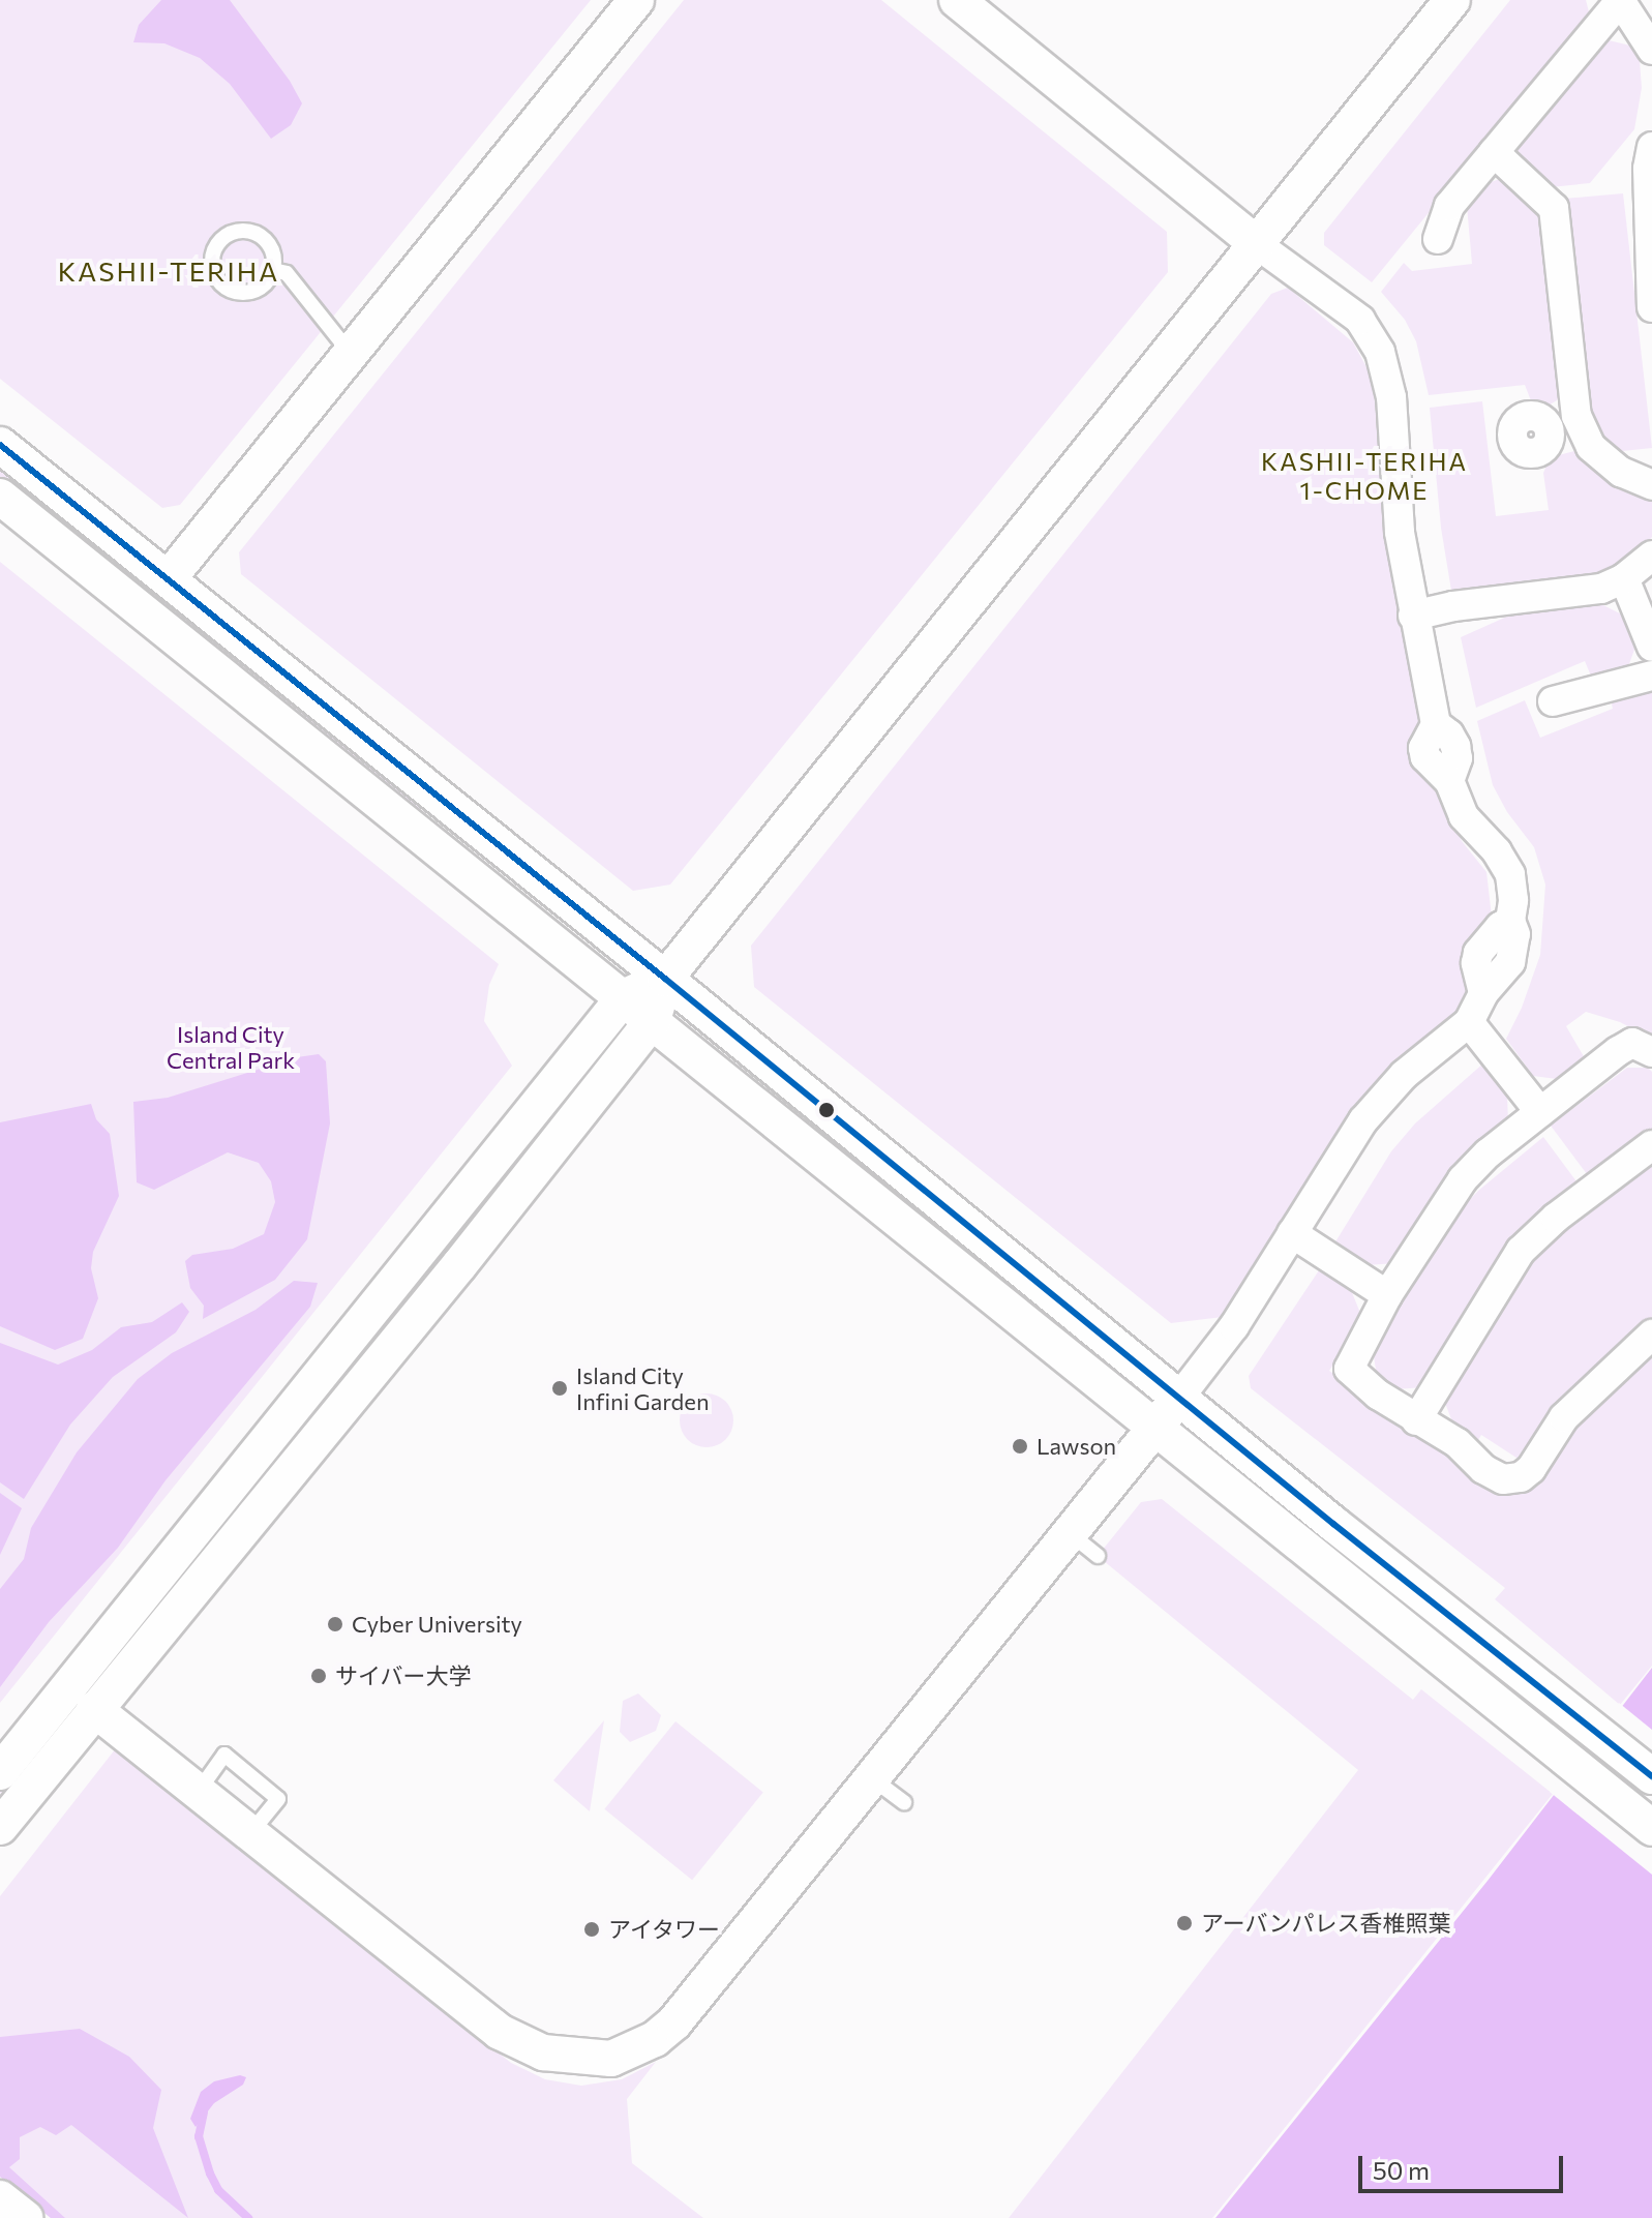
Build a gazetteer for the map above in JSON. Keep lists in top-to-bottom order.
{
  "districts": ["KASHII-TERIHA", "KASHII-TERIHA 1-CHOME"],
  "parks": ["Island City Central Park"],
  "places": [
    "Island City Infini Garden",
    "Lawson",
    "Cyber University",
    "サイバー大学",
    "アーバンパレス香椎照葉",
    "アイタワー"
  ],
  "scale_bar": "50 m"
}
